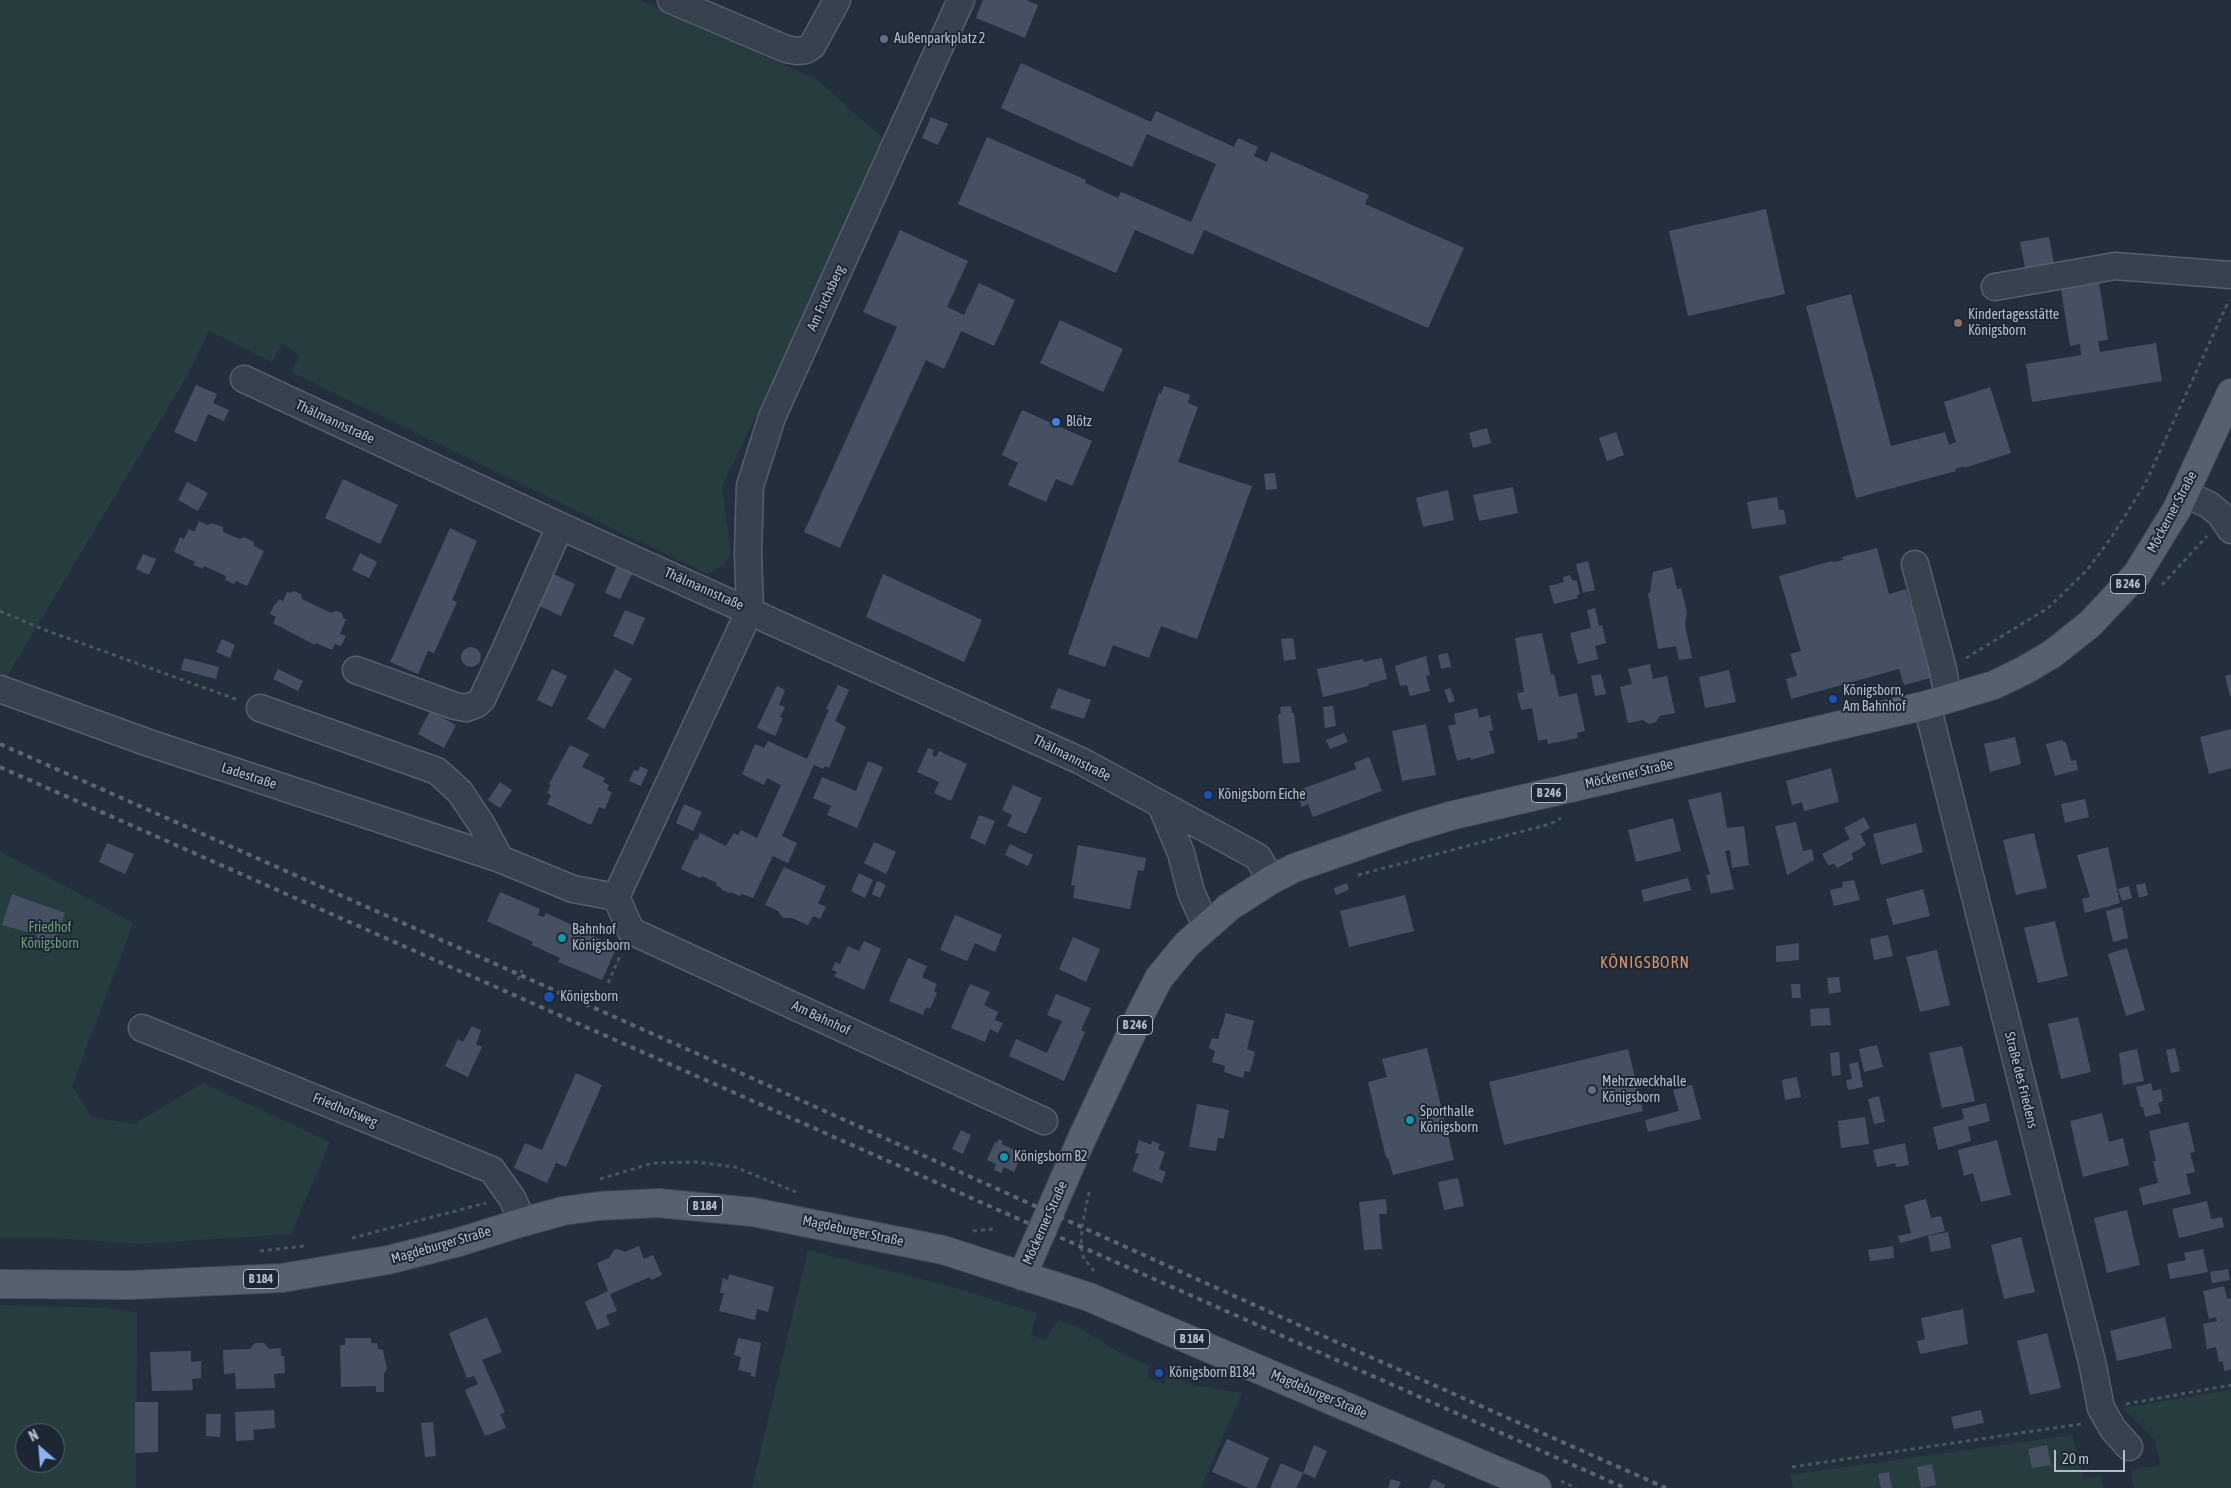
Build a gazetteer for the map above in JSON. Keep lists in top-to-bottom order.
{
  "streets": {
    "main road": [
      "Möckerner Straße",
      "B 246",
      "B 184",
      "Magdeburger Straße"
    ],
    "street": [
      "Am Fuchsberg",
      "Thälmannstraße",
      "Ladestraße",
      "Am Bahnhof",
      "Straße des Friedens",
      "Friedhofsweg"
    ]
  },
  "crossings": [
    ["Am Fuchsberg", "Thälmannstraße"],
    ["Thälmannstraße", "Möckerner Straße"],
    ["Möckerner Straße", "Straße des Friedens"],
    ["Möckerner Straße", "Magdeburger Straße"],
    ["Friedhofsweg", "Magdeburger Straße"]
  ],
  "districts": ["KÖNIGSBORN"],
  "parks": ["Friedhof Königsborn"],
  "places": [
    "Außenparkplatz 2",
    "Kindertagesstätte Königsborn",
    "Blötz",
    "Königsborn, Am Bahnhof",
    "Königsborn Eiche",
    "Bahnhof Königsborn",
    "Königsborn",
    "Mehrzweckhalle Königsborn",
    "Sporthalle Königsborn",
    "Königsborn B2",
    "Königsborn B184"
  ],
  "scale_bar": "20 m",
  "north": "top left"
}
